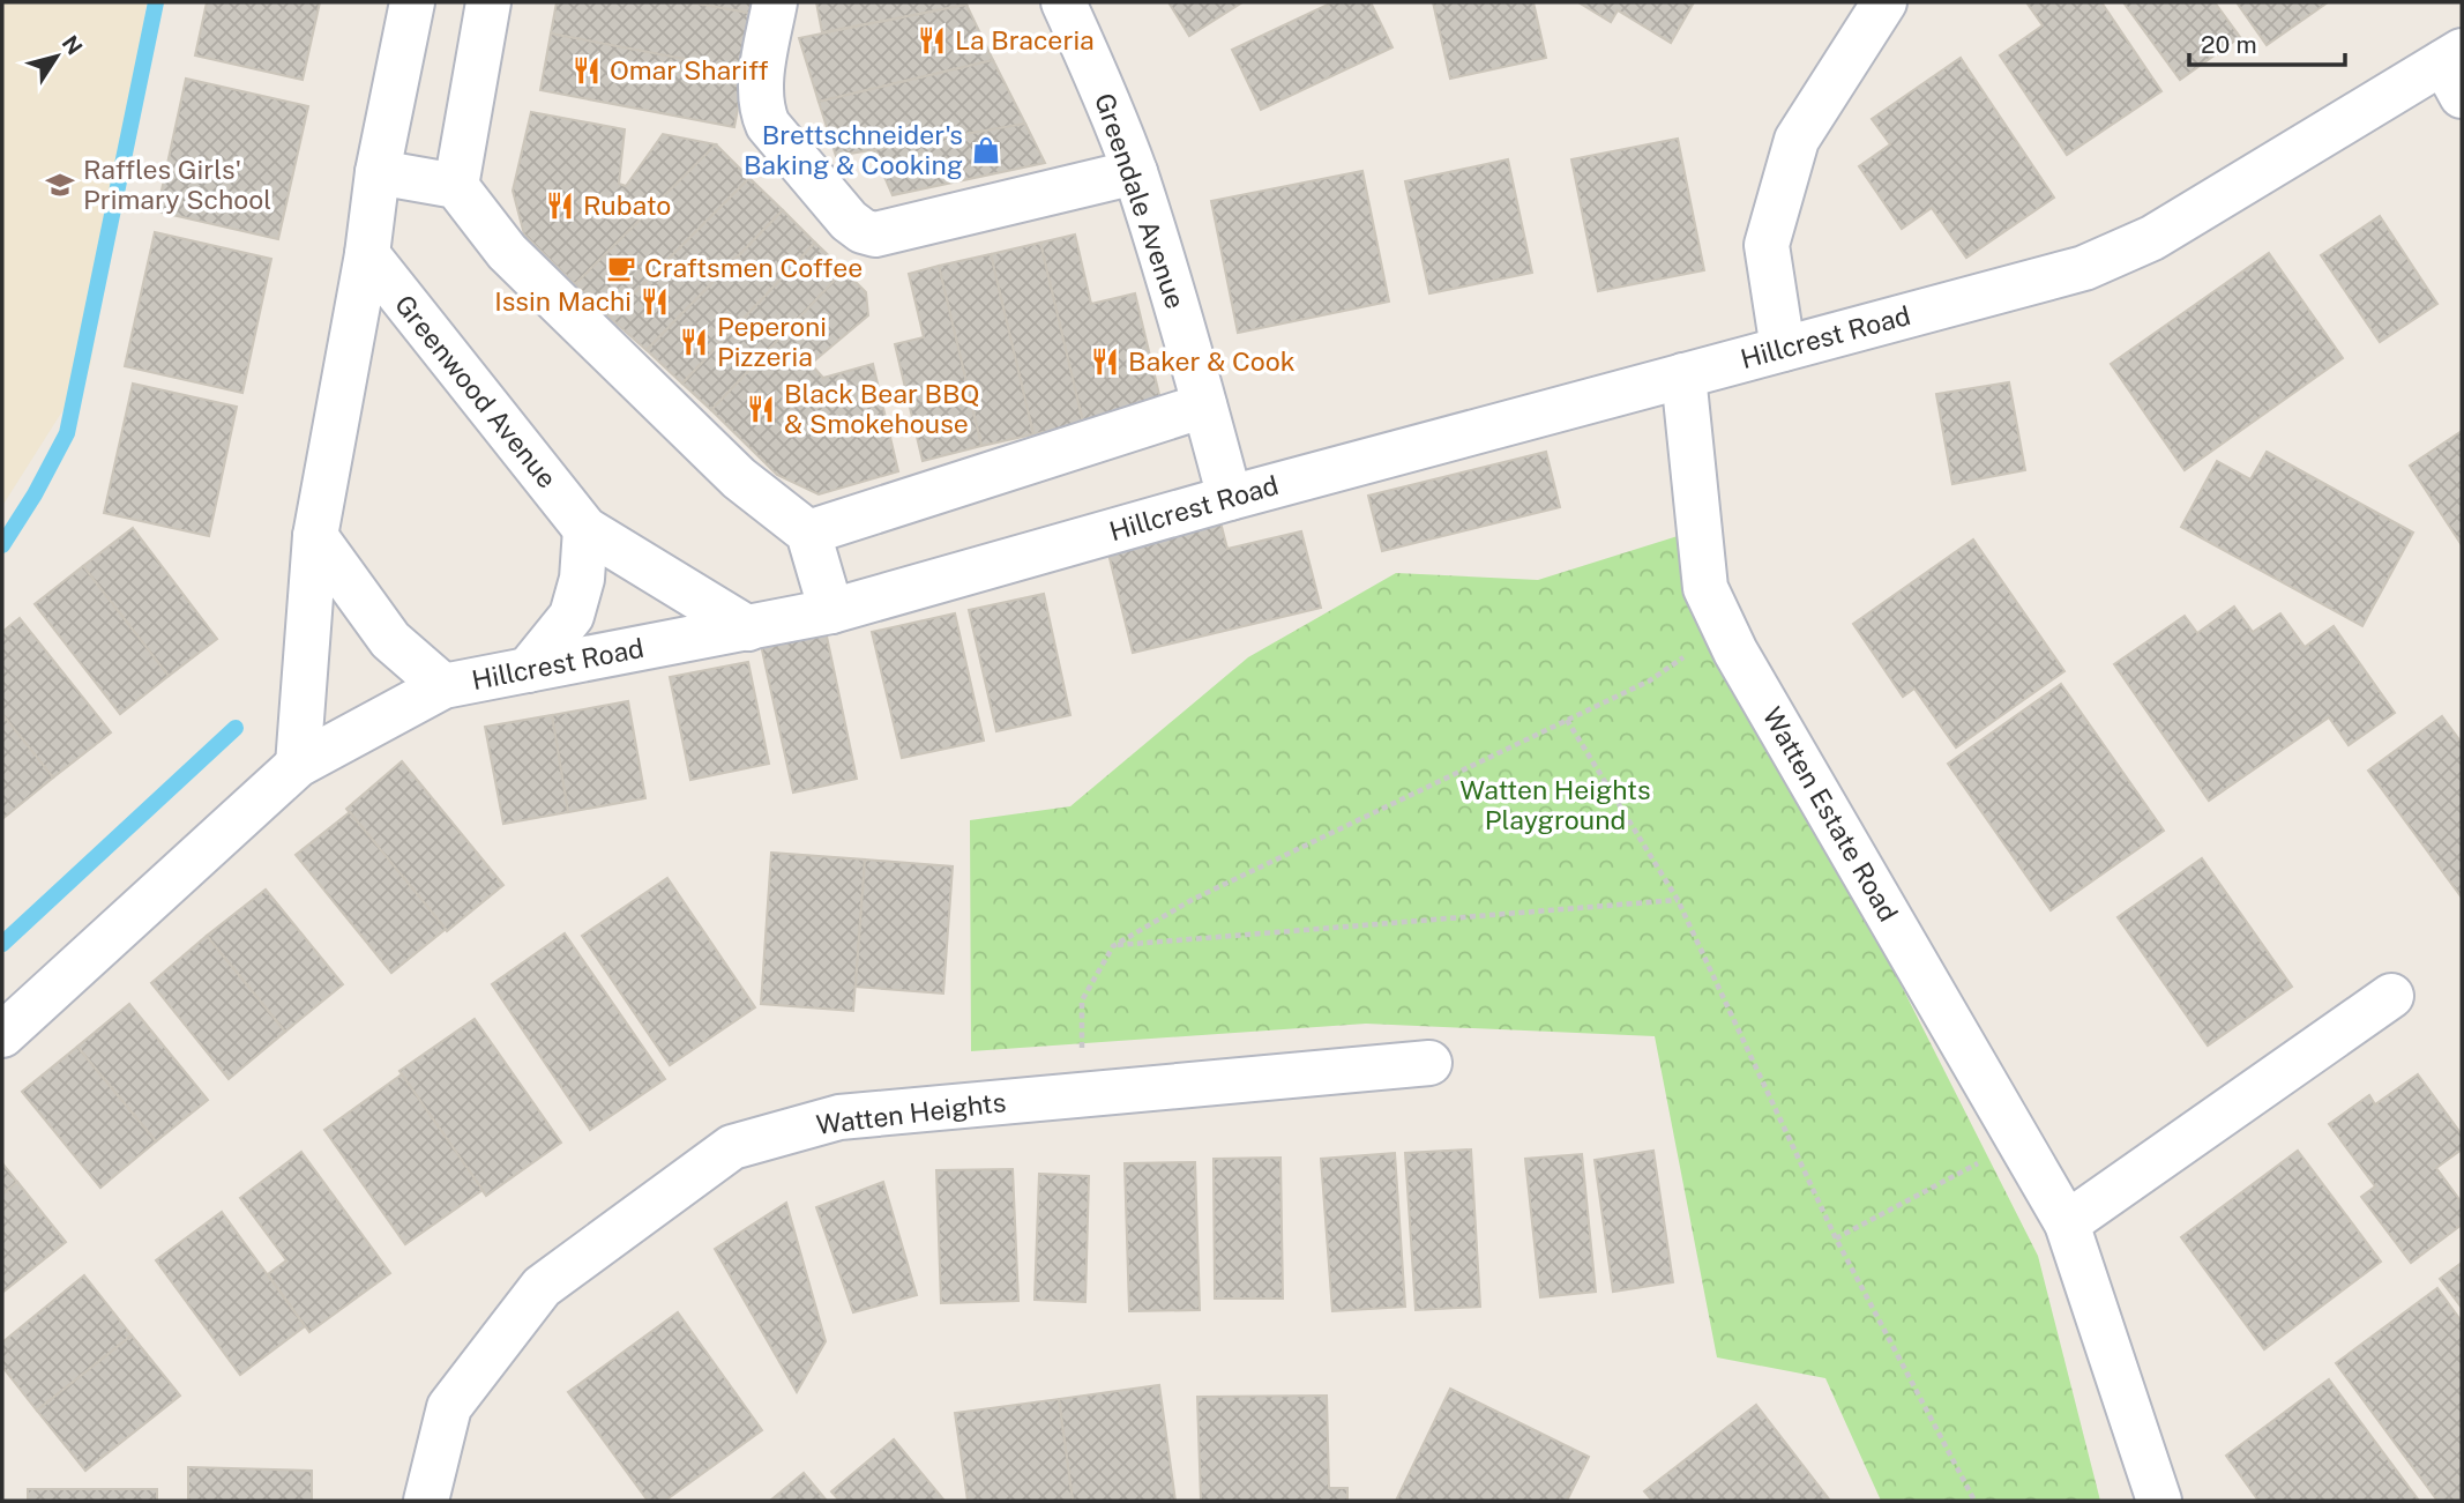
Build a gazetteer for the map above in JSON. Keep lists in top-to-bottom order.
{
  "streets": {
    "street": [
      "Greendale Avenue",
      "Hillcrest Road",
      "Greenwood Avenue",
      "Watten Estate Road",
      "Watten Heights"
    ]
  },
  "crossings": [
    ["Greendale Avenue", "Hillcrest Road"],
    ["Hillcrest Road", "Greenwood Avenue"],
    ["Hillcrest Road", "Watten Estate Road"]
  ],
  "parks": ["Watten Heights Playground"],
  "places": {
    "restaurant": [
      "La Braceria",
      "Omar Shariff",
      "Rubato",
      "Issin Machi",
      "Peperoni Pizzeria",
      "Baker & Cook",
      "Black Bear BBQ & Smokehouse"
    ],
    "shop": ["Brettschneider's Baking & Cooking"],
    "school or university": ["Raffles Girls' Primary School"],
    "cafe": ["Craftsmen Coffee"]
  },
  "scale_bar": "20 m",
  "north": "top right"
}
